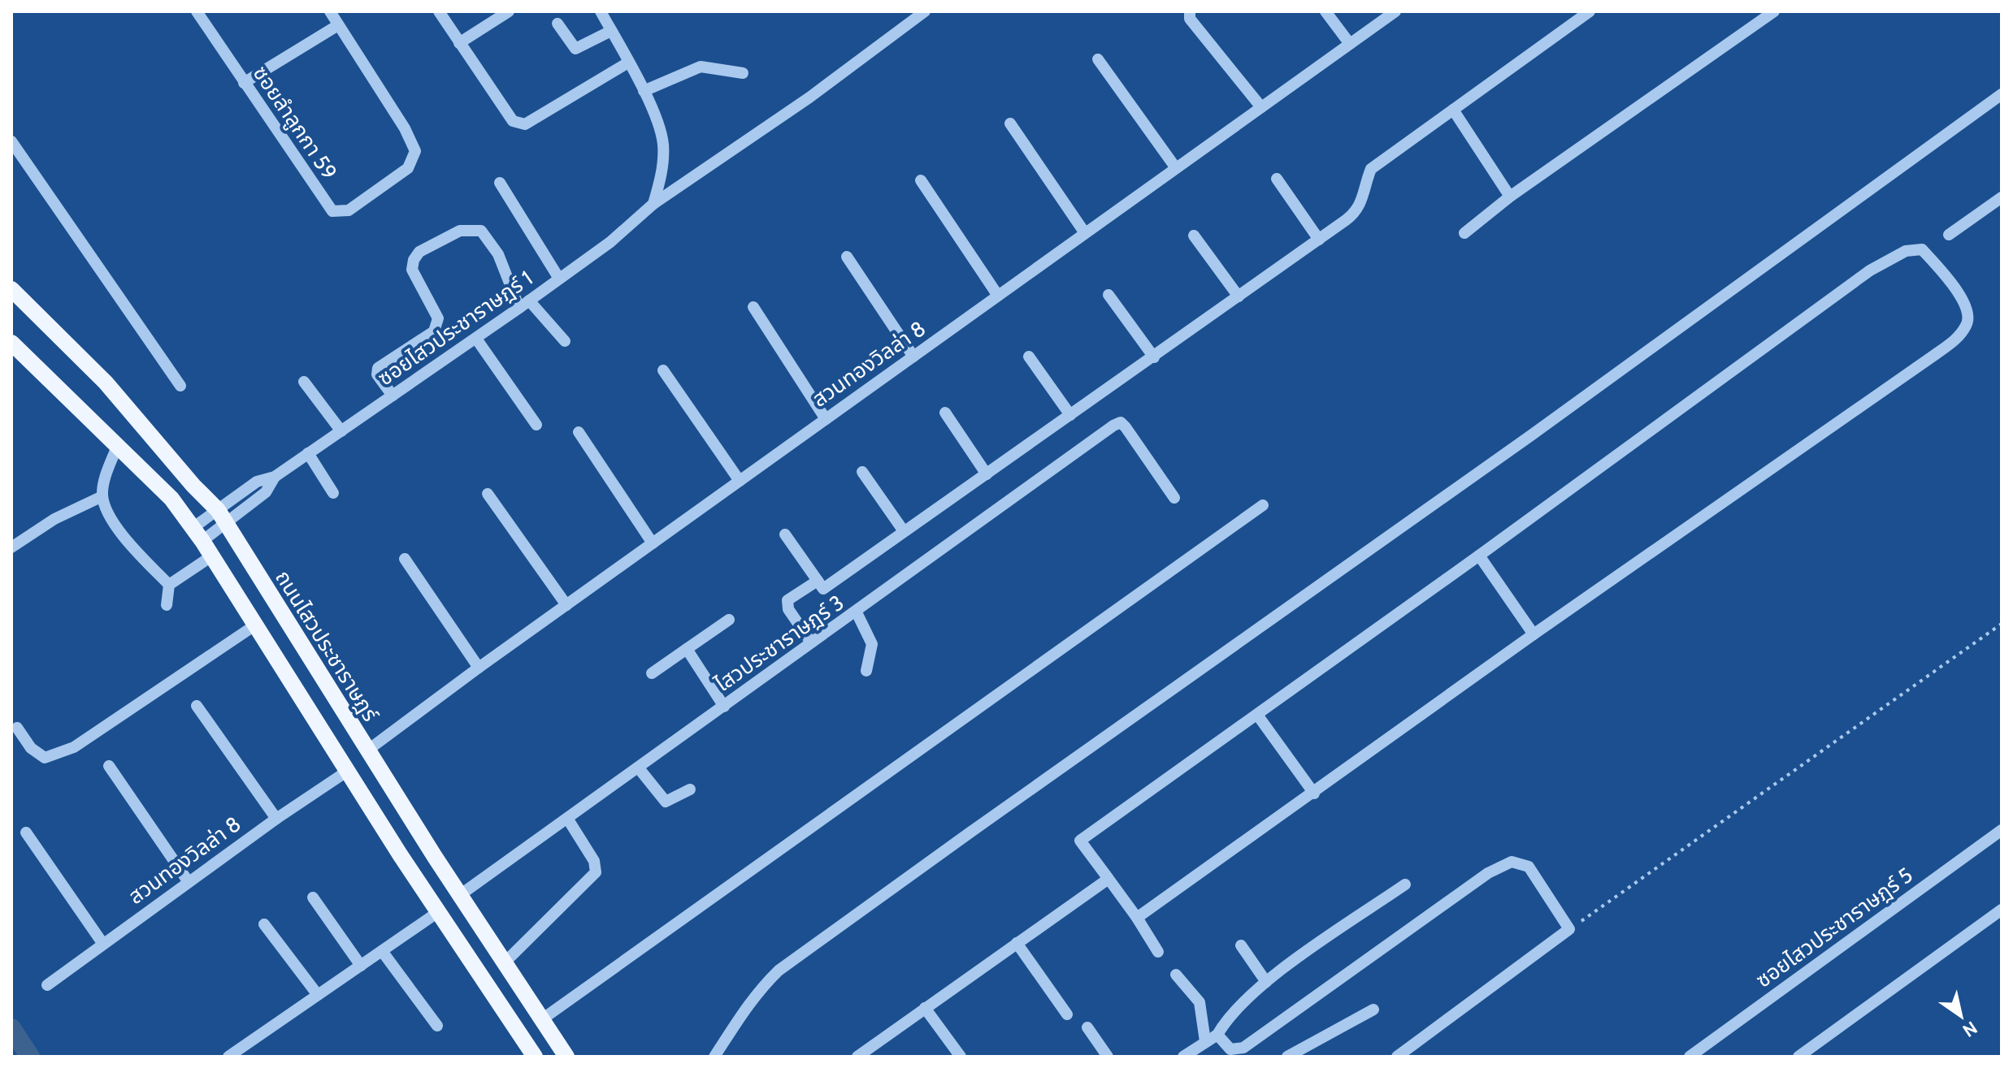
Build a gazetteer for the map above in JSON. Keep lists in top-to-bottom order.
{
  "streets": {
    "main road": ["ถนนไสวประชาราษฎร์"],
    "street": [
      "ซอยลำลูกกา 59",
      "ซอยไสวประชาราษฎร์ 1",
      "สวนทองวิลล่า 8",
      "ไสวประชาราษฎร์ 3",
      "ซอยไสวประชาราษฎร์ 5"
    ]
  },
  "crossings": [
    ["ซอยไสวประชาราษฎร์ 1", "ถนนไสวประชาราษฎร์"],
    ["สวนทองวิลล่า 8", "ถนนไสวประชาราษฎร์"],
    ["ไสวประชาราษฎร์ 3", "ถนนไสวประชาราษฎร์"]
  ],
  "north": "bottom right"
}
